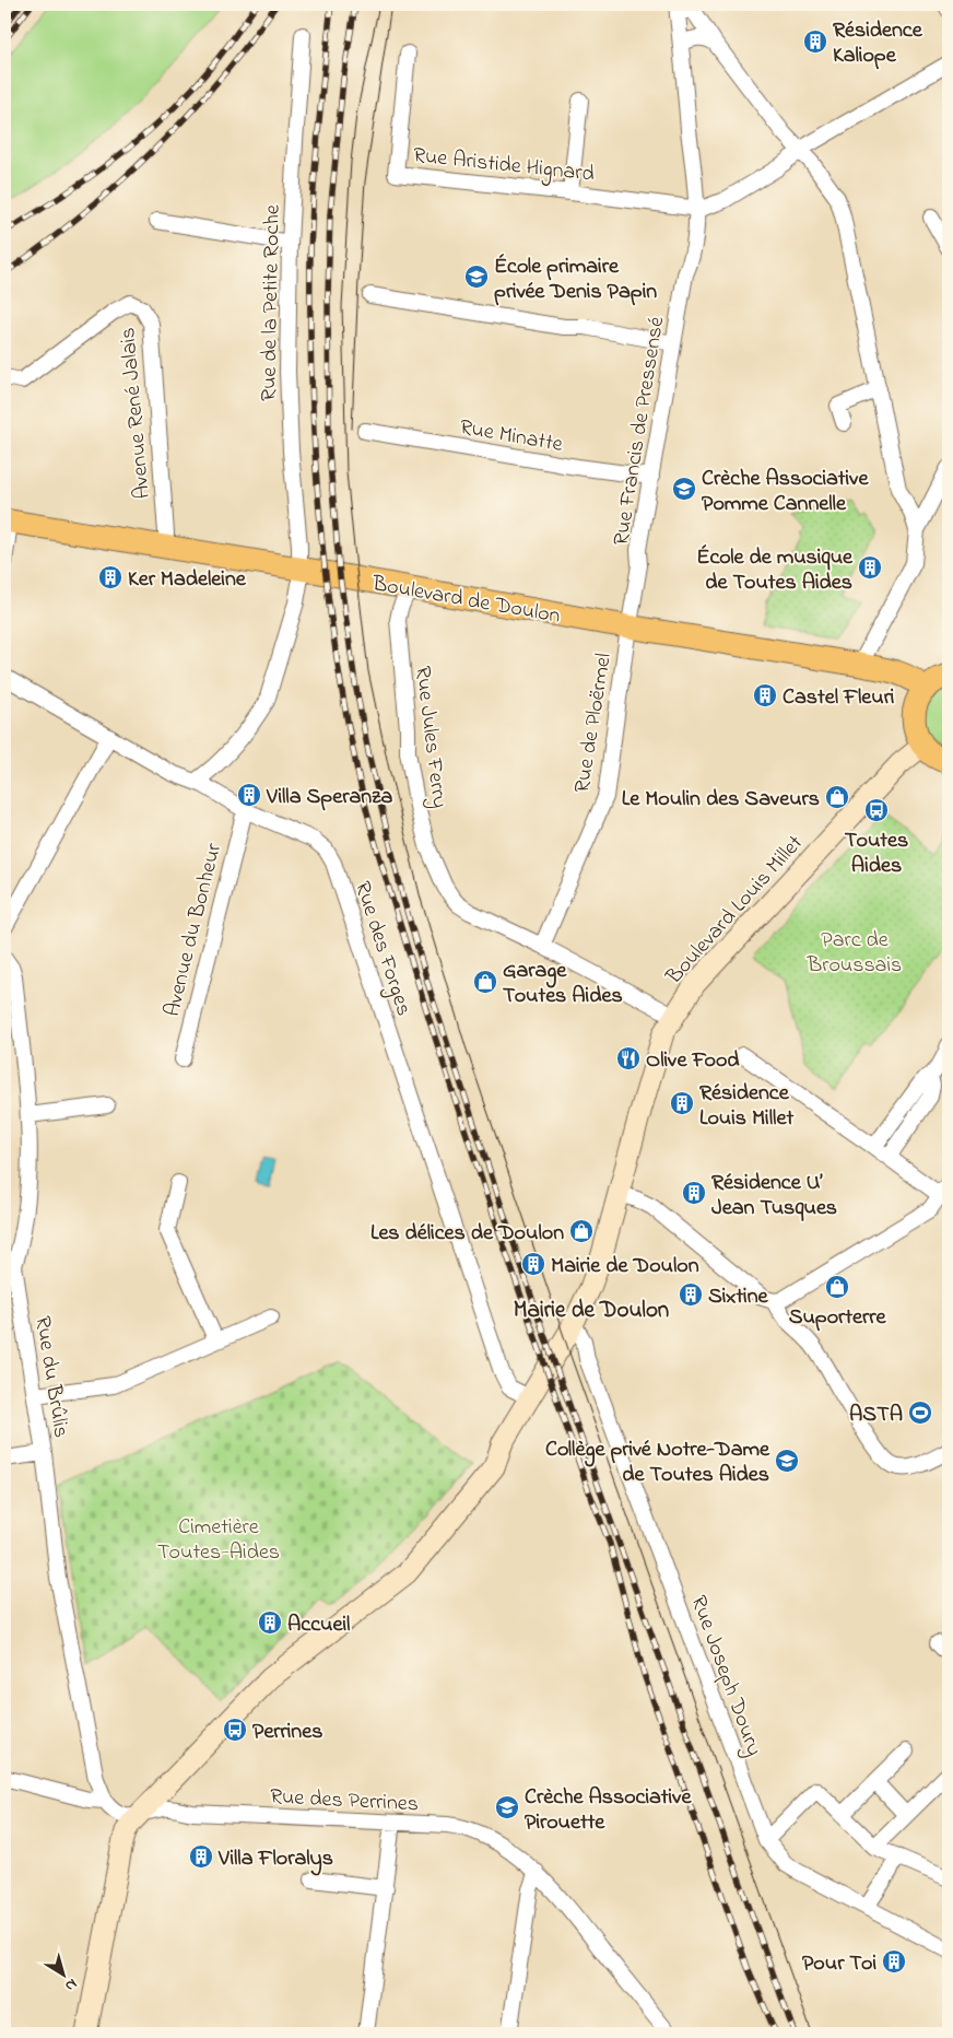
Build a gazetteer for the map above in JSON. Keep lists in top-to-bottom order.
{
  "streets": {
    "main road": ["Boulevard de Doulon"],
    "street": [
      "Rue Aristide Hignard",
      "Rue de la Petite Roche",
      "Avenue René Jalais",
      "Rue Francis de Pressensé",
      "Rue Minatte",
      "Rue de Ploërmel",
      "Rue Jules Ferry",
      "Boulevard Louis Millet",
      "Avenue du Bonheur",
      "Rue des Forges",
      "Rue du Brûlis",
      "Rue Joseph Doury",
      "Rue des Perrines"
    ]
  },
  "crossings": [
    ["Rue Aristide Hignard", "Rue Francis de Pressensé"],
    ["Rue de la Petite Roche", "Boulevard de Doulon"],
    ["Rue de la Petite Roche", "Rue des Forges"],
    ["Avenue René Jalais", "Boulevard de Doulon"],
    ["Rue Francis de Pressensé", "Rue Minatte"],
    ["Rue Francis de Pressensé", "Boulevard de Doulon"],
    ["Rue Francis de Pressensé", "Rue de Ploërmel"],
    ["Boulevard de Doulon", "Rue de Ploërmel"],
    ["Boulevard de Doulon", "Rue Jules Ferry"],
    ["Rue de Ploërmel", "Rue Jules Ferry"],
    ["Rue Jules Ferry", "Boulevard Louis Millet"],
    ["Boulevard Louis Millet", "Rue des Forges"],
    ["Boulevard Louis Millet", "Rue Joseph Doury"],
    ["Boulevard Louis Millet", "Rue des Perrines"],
    ["Avenue du Bonheur", "Rue des Forges"]
  ],
  "districts": ["Mairie de Doulon"],
  "parks": ["Parc de Broussais", "Cimetière Toutes-Aides"],
  "places": {
    "building": [
      "Résidence Kaliope",
      "École de musique de Toutes Aides",
      "Ker Madeleine",
      "Castel Fleuri",
      "Villa Speranza",
      "Résidence Louis Millet",
      "Résidence U’ Jean Tusques",
      "Mairie de Doulon",
      "Sixtine",
      "Accueil",
      "Villa Floralys",
      "Pour Toi"
    ],
    "school or university": [
      "École primaire privée Denis Papin",
      "Crèche Associative Pomme Cannelle",
      "Collège privé Notre-Dame de Toutes Aides",
      "Crèche Associative Pirouette"
    ],
    "shop": [
      "Le Moulin des Saveurs",
      "Garage Toutes Aides",
      "Les délices de Doulon",
      "Suporterre"
    ],
    "bus stop": ["Toutes Aides", "Perrines"],
    "restaurant": ["Olive Food"],
    "sports": ["ASTA"]
  },
  "north": "bottom right"
}
